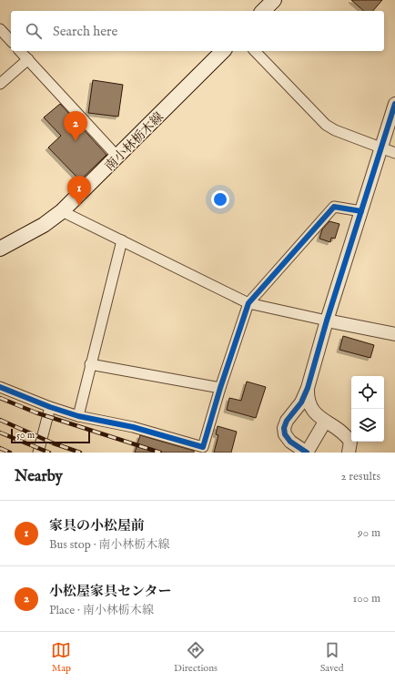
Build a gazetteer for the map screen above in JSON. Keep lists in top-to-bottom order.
{
  "streets": {
    "main road": ["南小林栃木線"]
  },
  "scale_bar": "50 m",
  "page": {
    "search": "Search here",
    "pins": ["2", "1"],
    "scale": "50 m",
    "heading": ["Nearby", "2 results"],
    "list": [
      {
        "mark": "1",
        "name": "家具の小松屋前",
        "note": "Bus stop · 南小林栃木線",
        "value": "90 m"
      },
      {
        "mark": "2",
        "name": "小松屋家具センター",
        "note": "Place · 南小林栃木線",
        "value": "100 m"
      }
    ],
    "nav": ["Map", "Directions", "Saved"]
  }
}
